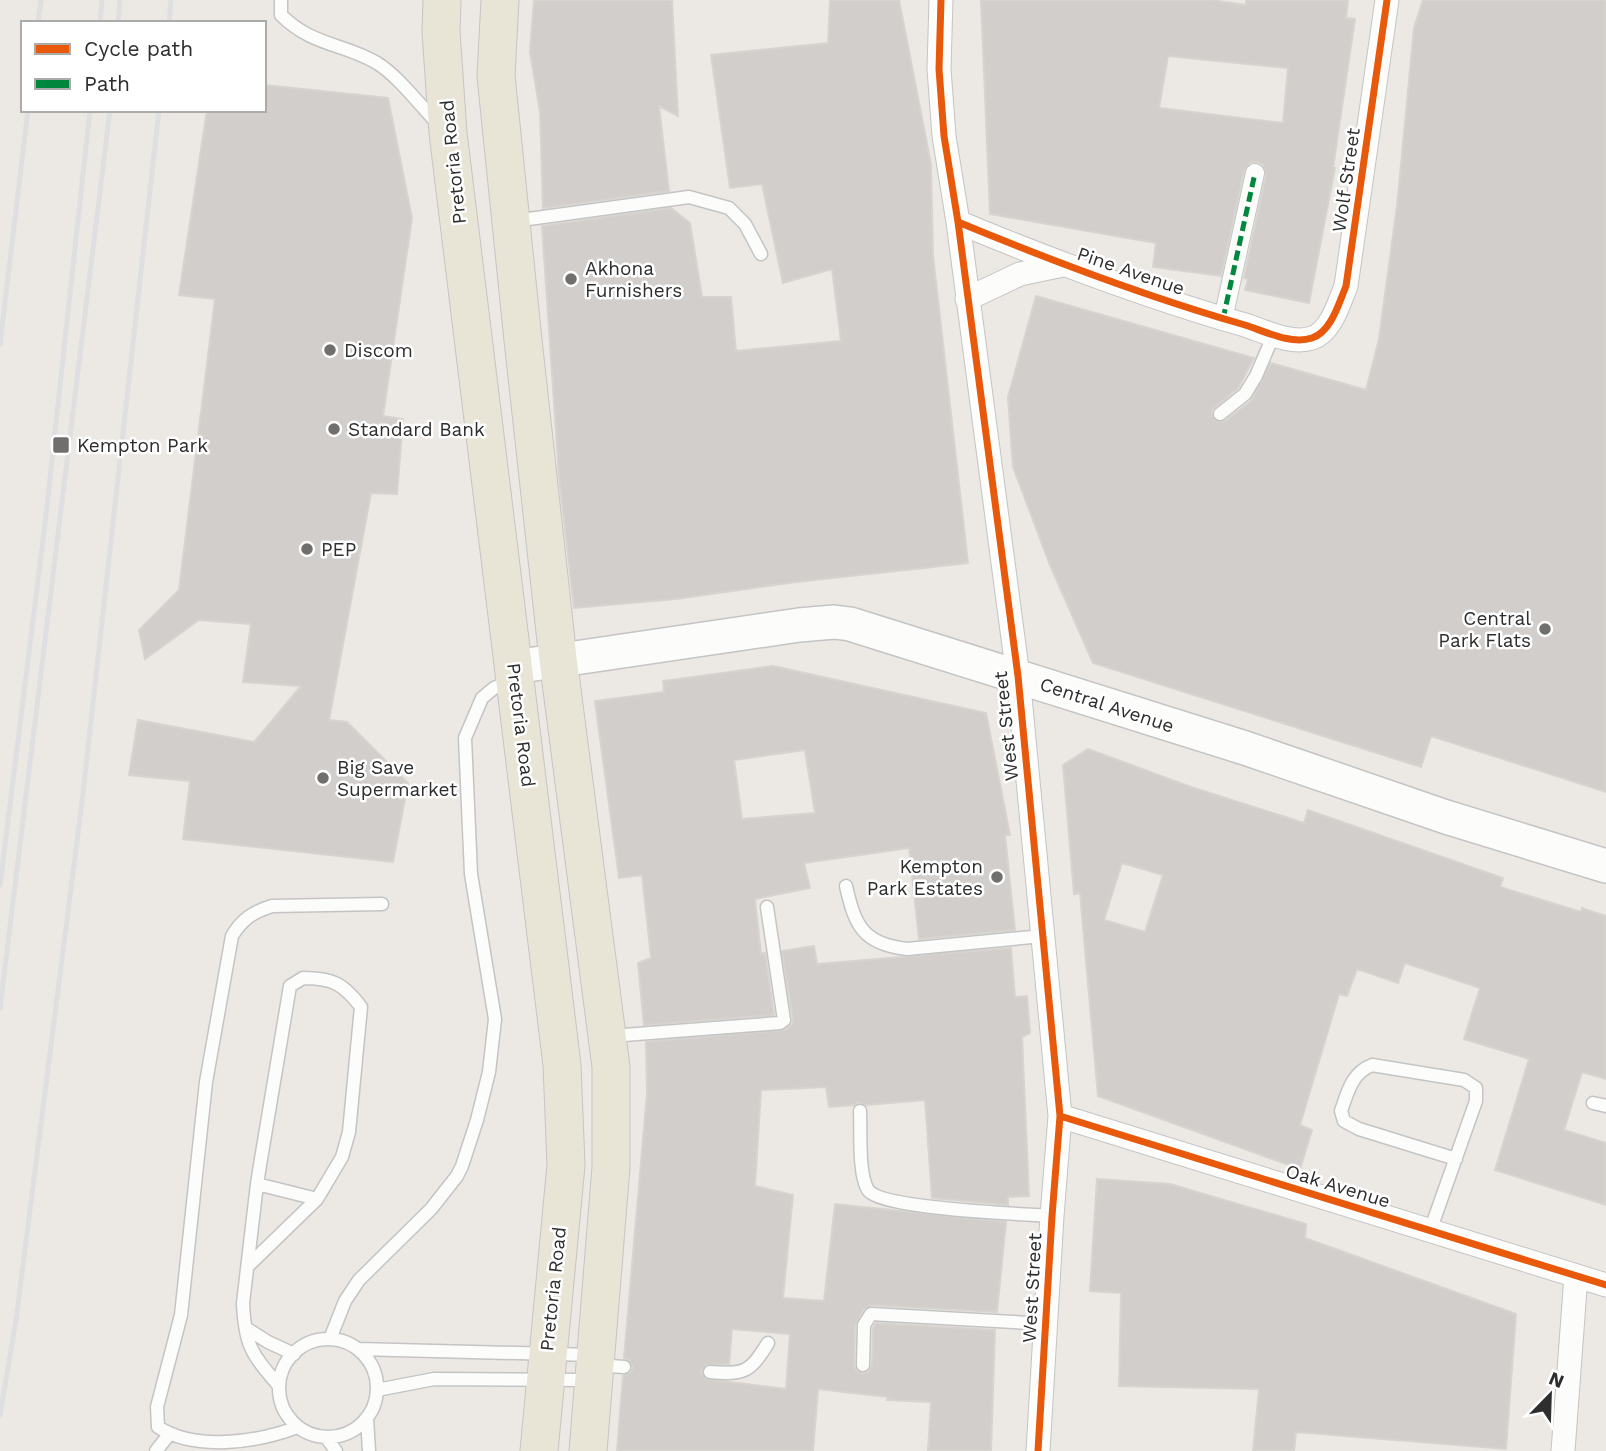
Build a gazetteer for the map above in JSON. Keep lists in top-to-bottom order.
{
  "streets": {
    "main road": ["Pretoria Road", "Central Avenue"],
    "street": [
      "Wolf Street",
      "Pine Avenue",
      "West Street",
      "Oak Avenue"
    ]
  },
  "crossings": [
    ["Pretoria Road", "Central Avenue"],
    ["Wolf Street", "Pine Avenue"],
    ["Pine Avenue", "West Street"],
    ["Central Avenue", "West Street"],
    ["West Street", "Oak Avenue"]
  ],
  "places": {
    "other": [
      "Akhona Furnishers",
      "Discom",
      "Standard Bank",
      "PEP",
      "Central Park Flats",
      "Big Save Supermarket",
      "Kempton Park Estates"
    ],
    "transit": ["Kempton Park"]
  },
  "legend": ["Cycle path", "Path"],
  "north": "top right"
}
